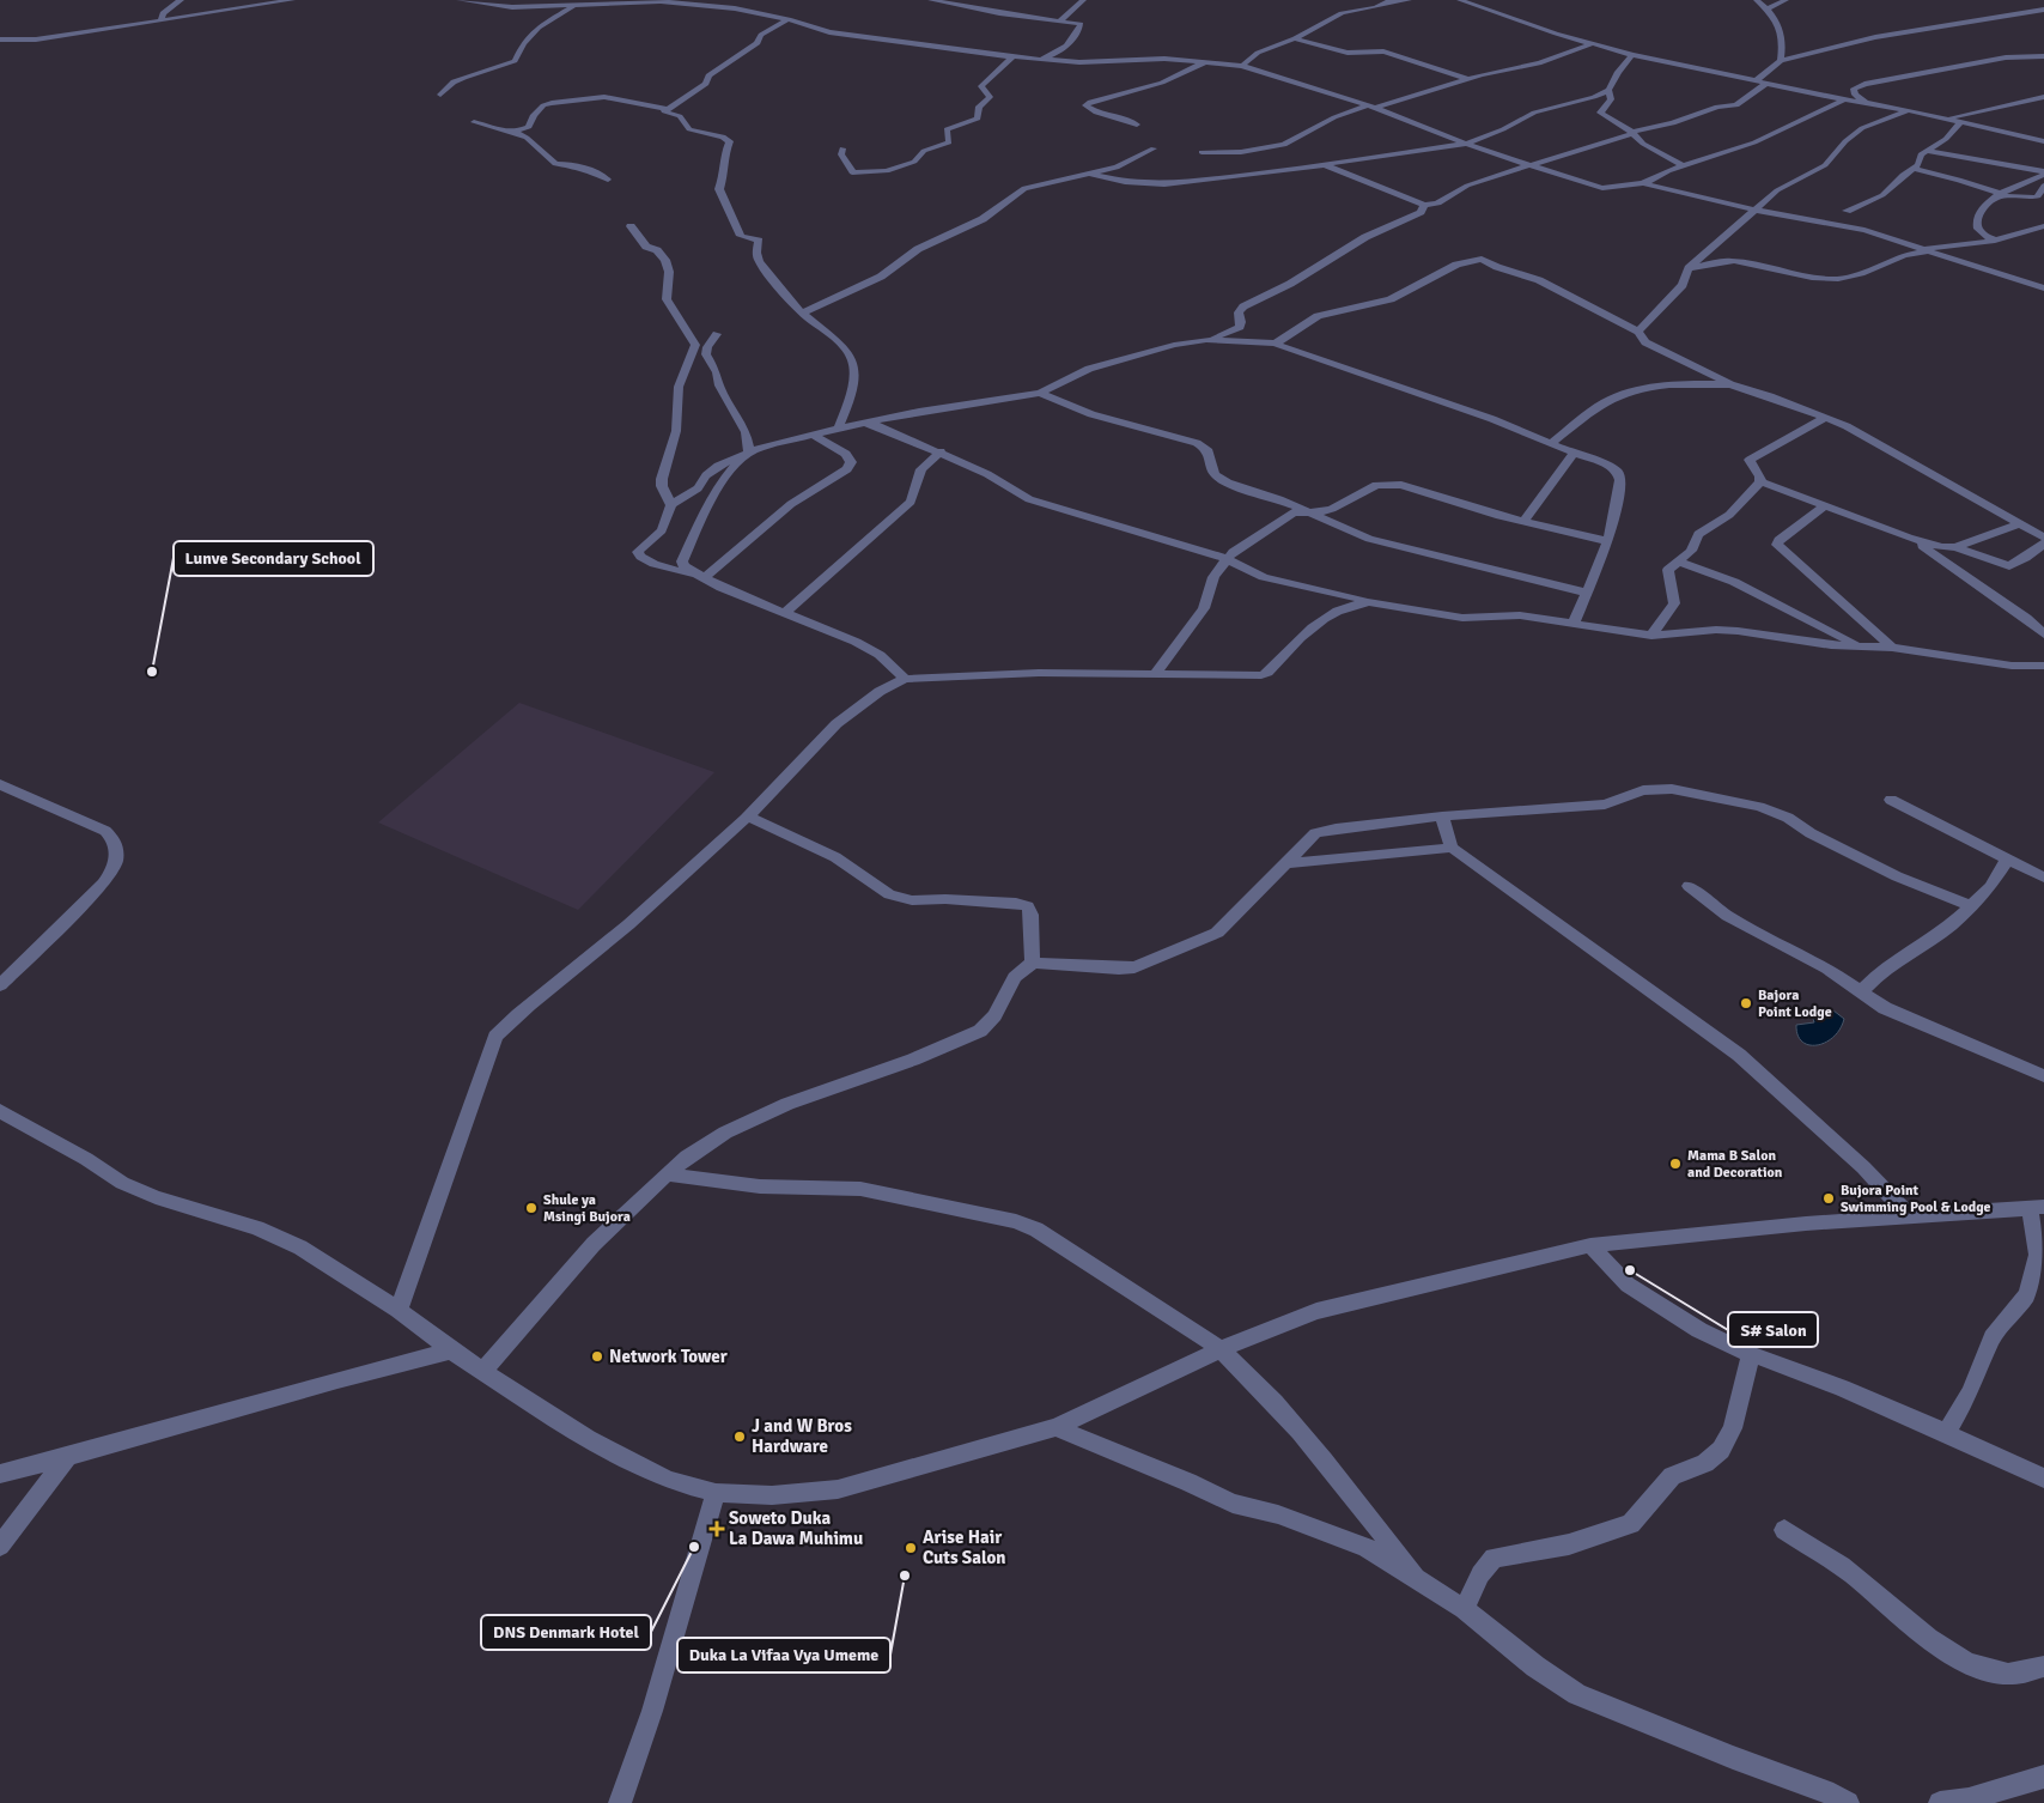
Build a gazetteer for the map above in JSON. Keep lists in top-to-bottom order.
{
  "places": {
    "other": [
      "Lunve Secondary School",
      "Bajora Point Lodge",
      "Mama B Salon and Decoration",
      "Bujora Point Swimming Pool & Lodge",
      "Shule ya Msingi Bujora",
      "S# Salon",
      "Network Tower",
      "J and W Bros Hardware",
      "DNS Denmark Hotel",
      "Arise Hair Cuts Salon",
      "Duka La Vifaa Vya Umeme"
    ],
    "health": ["Soweto Duka La Dawa Muhimu"]
  }
}
